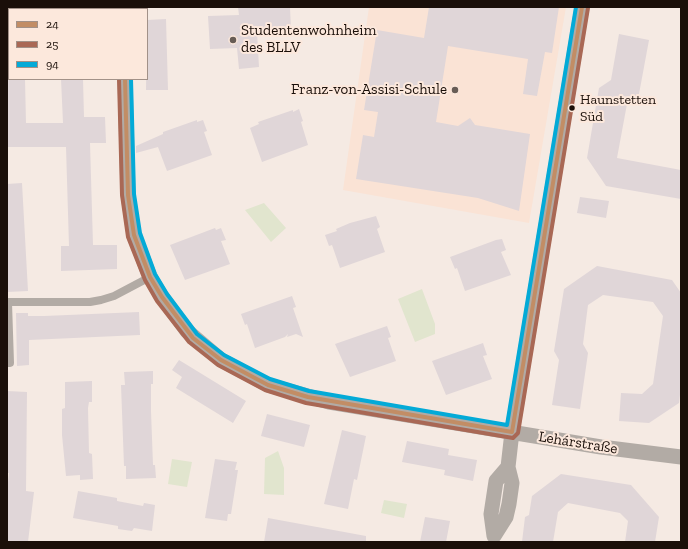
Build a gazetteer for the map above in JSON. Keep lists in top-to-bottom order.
{
  "streets": {
    "street": ["Lehárstraße"]
  },
  "places": ["Studentenwohnheim des BLLV", "Franz-von-Assisi-Schule", "Haunstetten Süd"],
  "lines": ["transit line 24", "transit line 94", "transit line 25"],
  "legend": ["24", "25", "94"]
}
